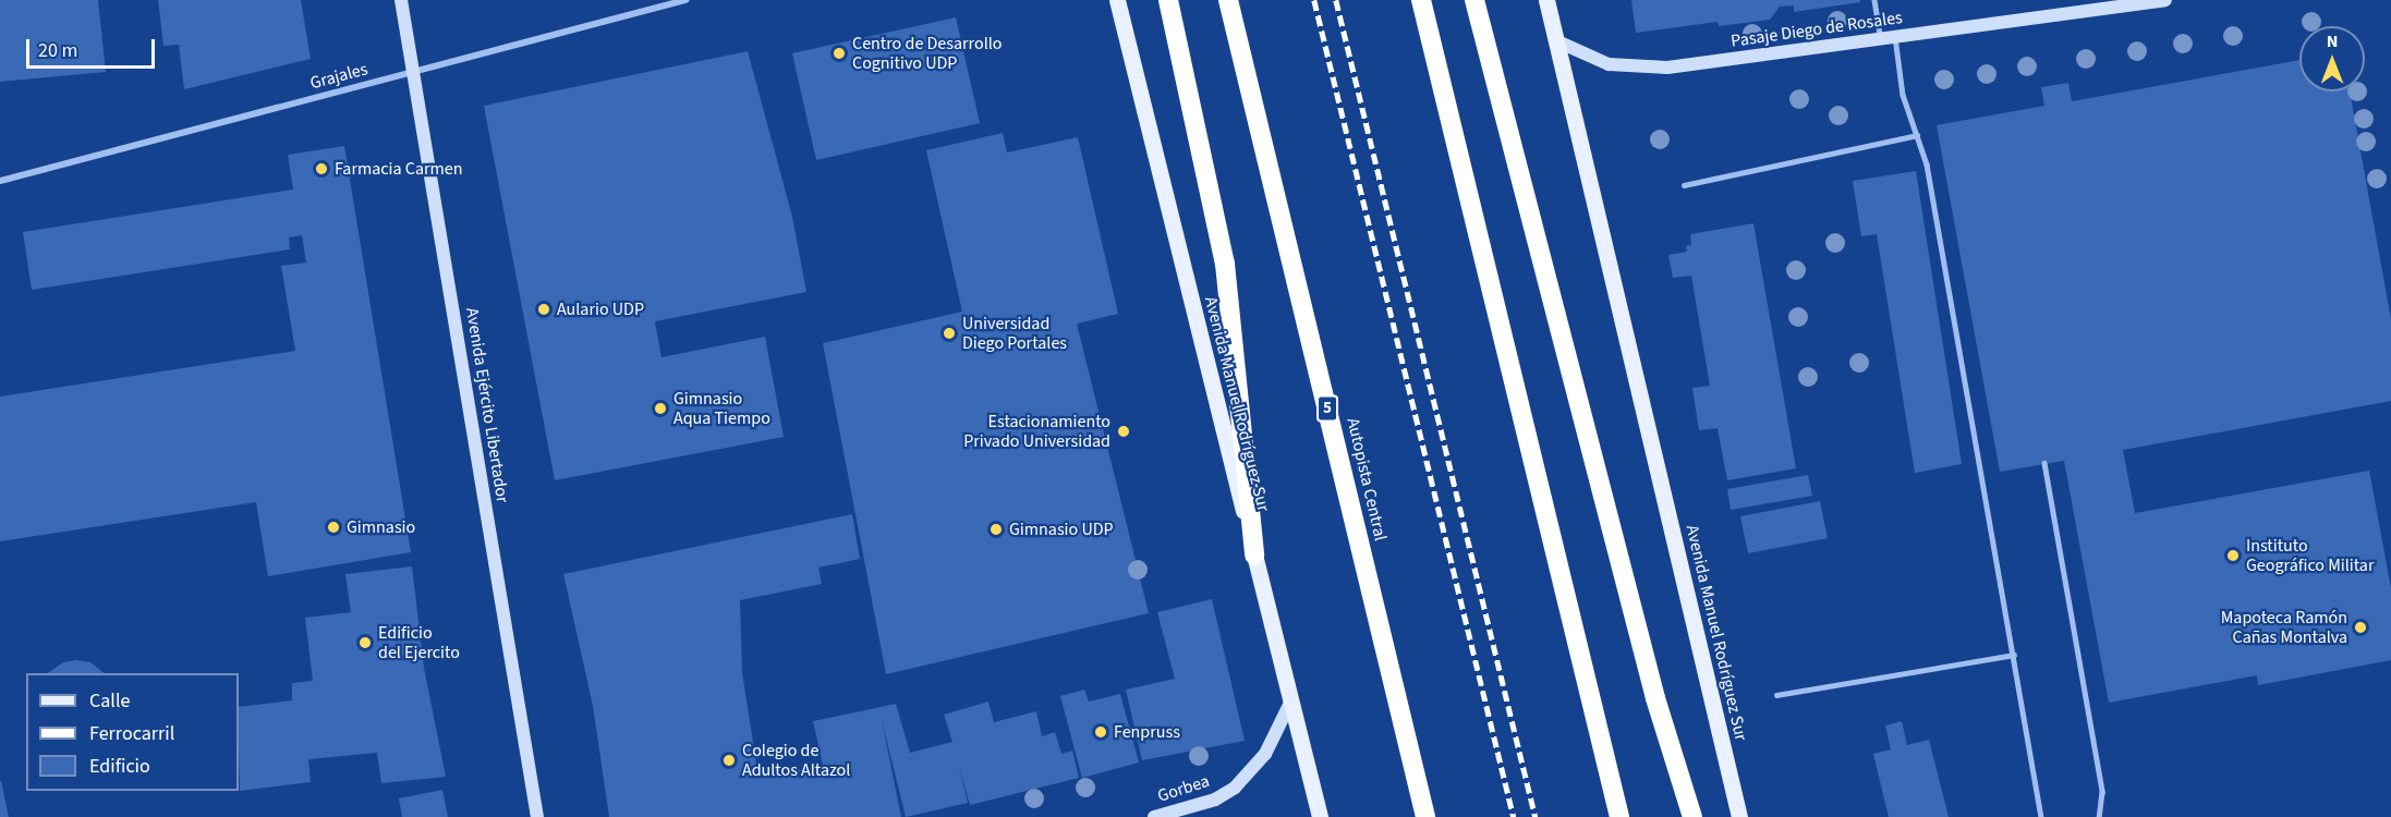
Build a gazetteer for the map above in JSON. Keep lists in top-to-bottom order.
{
  "streets": {
    "highway": ["5", "Autopista Central"],
    "main road": ["Avenida Manuel Rodríguez Sur"],
    "street": [
      "Pasaje Diego de Rosales",
      "Grajales",
      "Avenida Ejército Libertador",
      "Gorbea"
    ]
  },
  "crossings": [
    ["Pasaje Diego de Rosales", "Avenida Manuel Rodríguez Sur"],
    ["Grajales", "Avenida Ejército Libertador"],
    ["Avenida Manuel Rodríguez Sur", "Gorbea"]
  ],
  "places": [
    "Centro de Desarrollo Cognitivo UDP",
    "Farmacia Carmen",
    "Aulario UDP",
    "Universidad Diego Portales",
    "Gimnasio Aqua Tiempo",
    "Estacionamiento Privado Universidad",
    "Gimnasio",
    "Gimnasio UDP",
    "Instituto Geográfico Militar",
    "Mapoteca Ramón Cañas Montalva",
    "Edificio del Ejercito",
    "Fenpruss",
    "Colegio de Adultos Altazol"
  ],
  "legend": ["Calle", "Ferrocarril", "Edificio"],
  "scale_bar": "20 m",
  "north": "top"
}
